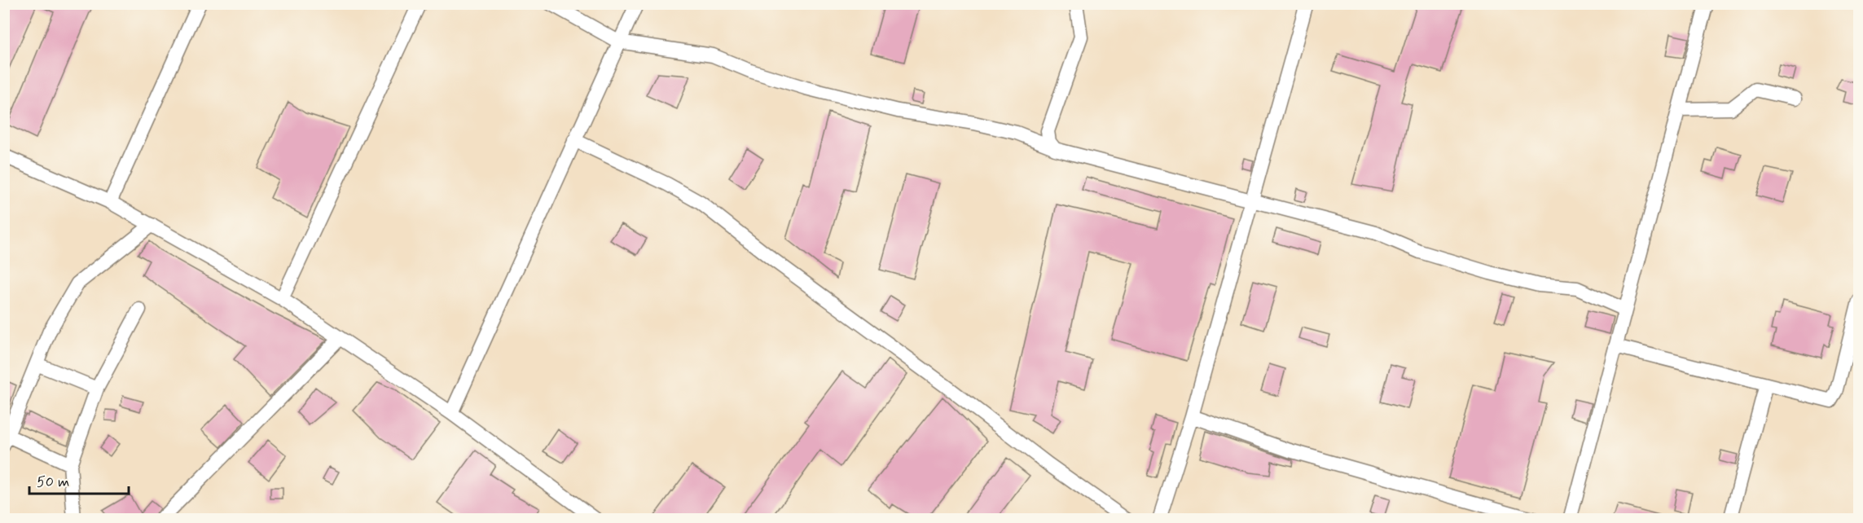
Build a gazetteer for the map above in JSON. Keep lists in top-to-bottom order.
{
  "scale_bar": "50 m"
}
